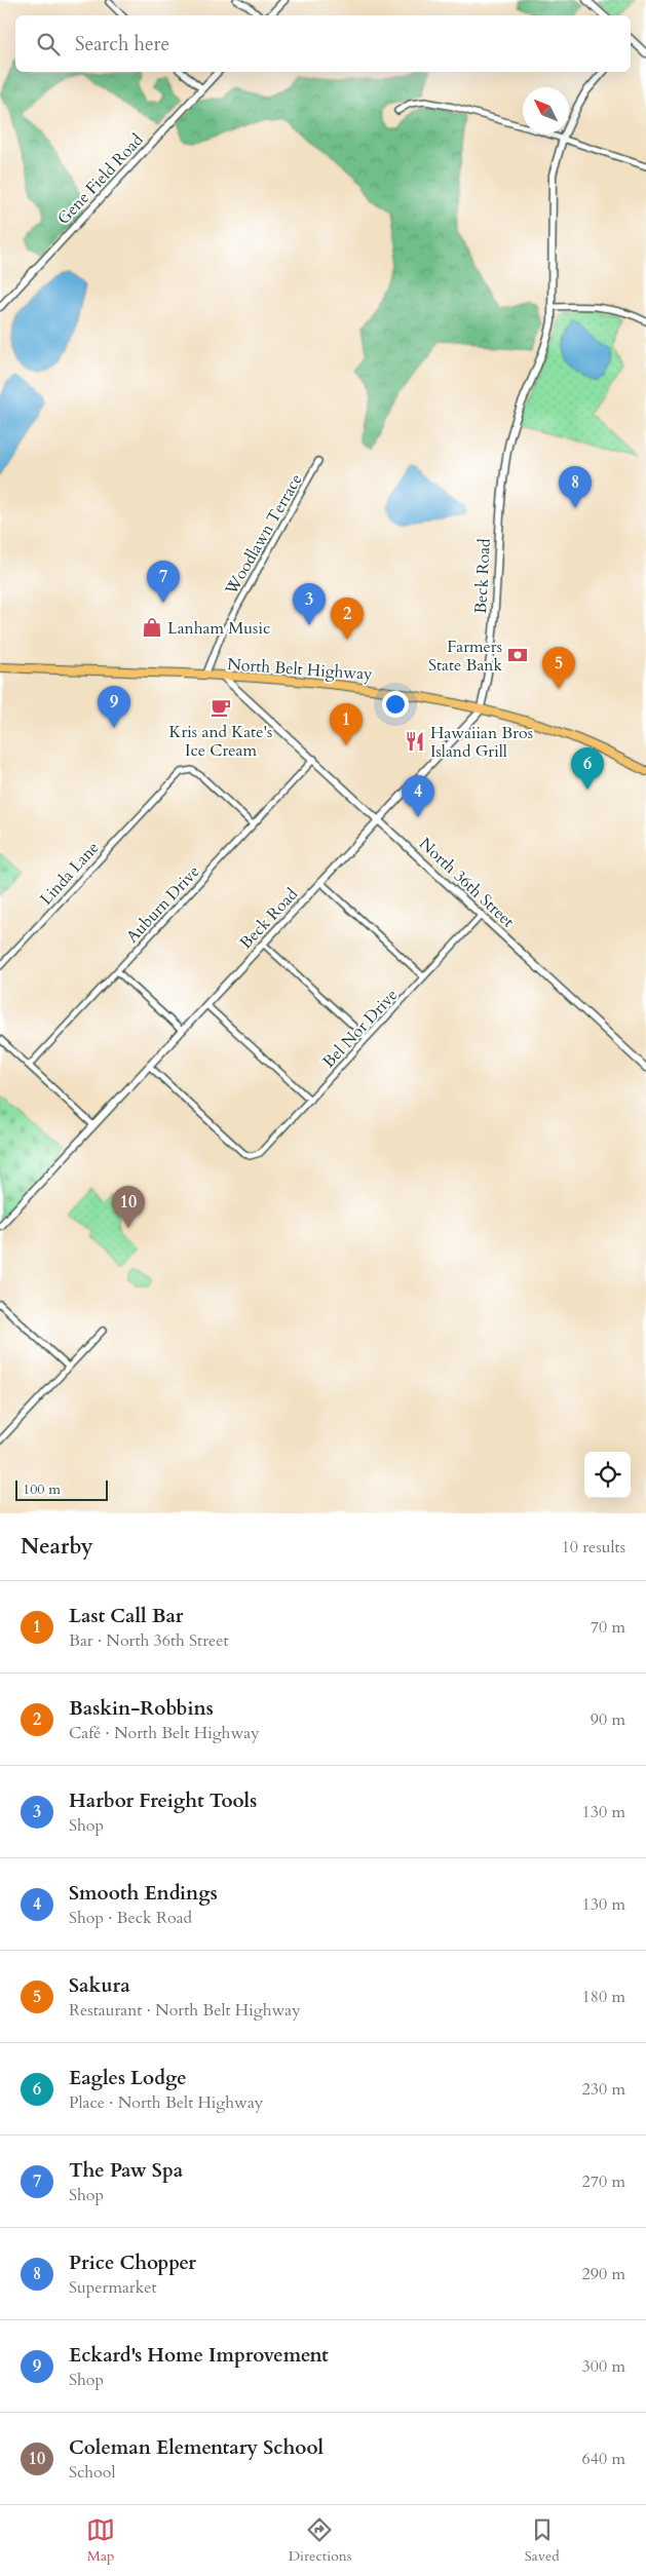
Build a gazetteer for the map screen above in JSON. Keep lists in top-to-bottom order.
{
  "streets": {
    "main road": ["North Belt Highway"],
    "street": [
      "Gene Field Road",
      "Woodlawn Terrace",
      "Beck Road",
      "Linda Lane",
      "North 36th Street",
      "Auburn Drive",
      "Bel Nor Drive"
    ]
  },
  "crossings": [
    ["Woodlawn Terrace", "North Belt Highway"],
    ["Beck Road", "North Belt Highway"],
    ["Beck Road", "North 36th Street"],
    ["Beck Road", "Bel Nor Drive"],
    ["North Belt Highway", "North 36th Street"],
    ["Linda Lane", "Auburn Drive"],
    ["North 36th Street", "Auburn Drive"],
    ["North 36th Street", "Bel Nor Drive"]
  ],
  "places": {
    "shop": ["Lanham Music"],
    "bank": ["Farmers State Bank"],
    "cafe": ["Kris and Kate's Ice Cream"],
    "restaurant": ["Hawaiian Bros Island Grill"]
  },
  "scale_bar": "100 m",
  "north": "top left",
  "page": {
    "search": "Search here",
    "pins": [
      "8",
      "7",
      "3",
      "2",
      "5",
      "9",
      "1",
      "6",
      "4",
      "10"
    ],
    "scale": "100 m",
    "heading": ["Nearby", "10 results"],
    "list": [
      {
        "mark": "1",
        "name": "Last Call Bar",
        "note": "Bar · North 36th Street",
        "value": "70 m"
      },
      {
        "mark": "2",
        "name": "Baskin-Robbins",
        "note": "Café · North Belt Highway",
        "value": "90 m"
      },
      {
        "mark": "3",
        "name": "Harbor Freight Tools",
        "note": "Shop",
        "value": "130 m"
      },
      {
        "mark": "4",
        "name": "Smooth Endings",
        "note": "Shop · Beck Road",
        "value": "130 m"
      },
      {
        "mark": "5",
        "name": "Sakura",
        "note": "Restaurant · North Belt Highway",
        "value": "180 m"
      },
      {
        "mark": "6",
        "name": "Eagles Lodge",
        "note": "Place · North Belt Highway",
        "value": "230 m"
      },
      {
        "mark": "7",
        "name": "The Paw Spa",
        "note": "Shop",
        "value": "270 m"
      },
      {
        "mark": "8",
        "name": "Price Chopper",
        "note": "Supermarket",
        "value": "290 m"
      },
      {
        "mark": "9",
        "name": "Eckard's Home Improvement",
        "note": "Shop",
        "value": "300 m"
      },
      {
        "mark": "10",
        "name": "Coleman Elementary School",
        "note": "School",
        "value": "640 m"
      }
    ],
    "nav": ["Map", "Directions", "Saved"]
  }
}
